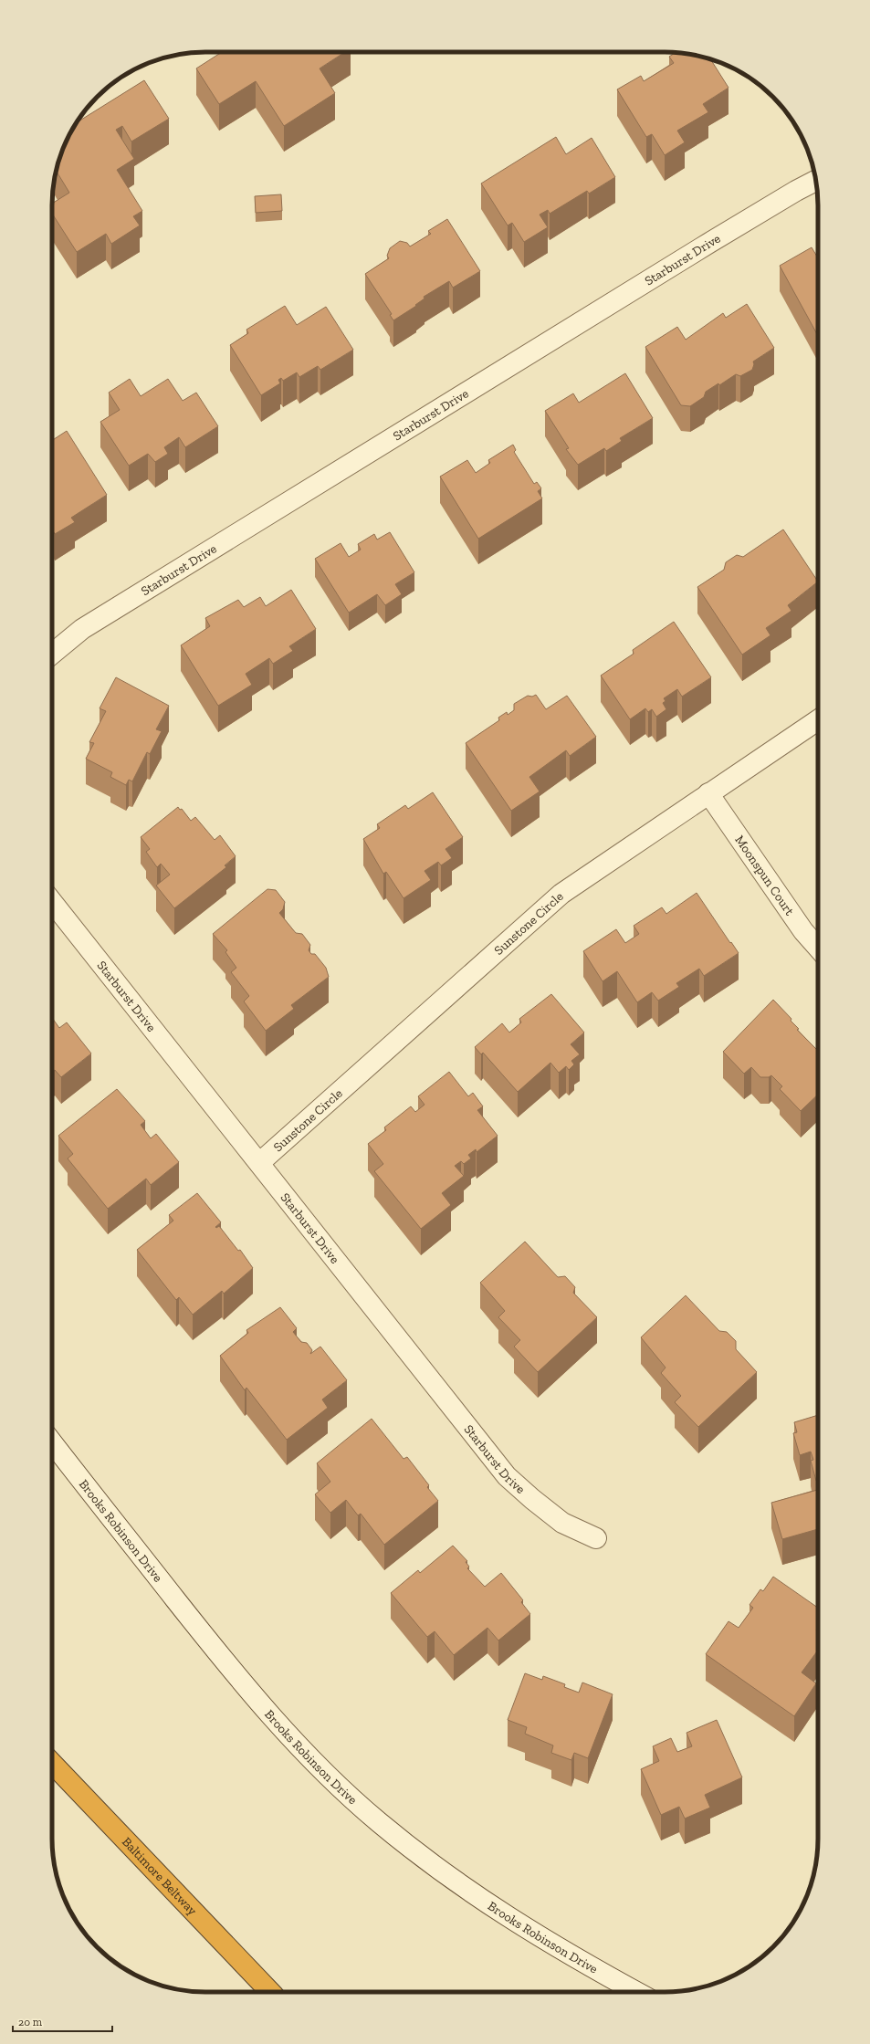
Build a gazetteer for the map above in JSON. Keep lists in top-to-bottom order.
{
  "streets": {
    "highway": ["Baltimore Beltway"],
    "street": [
      "Starburst Drive",
      "Moonspun Court",
      "Sunstone Circle",
      "Brooks Robinson Drive"
    ]
  },
  "crossings": [
    ["Starburst Drive", "Sunstone Circle"],
    ["Moonspun Court", "Sunstone Circle"]
  ],
  "scale_bar": "20 m"
}
